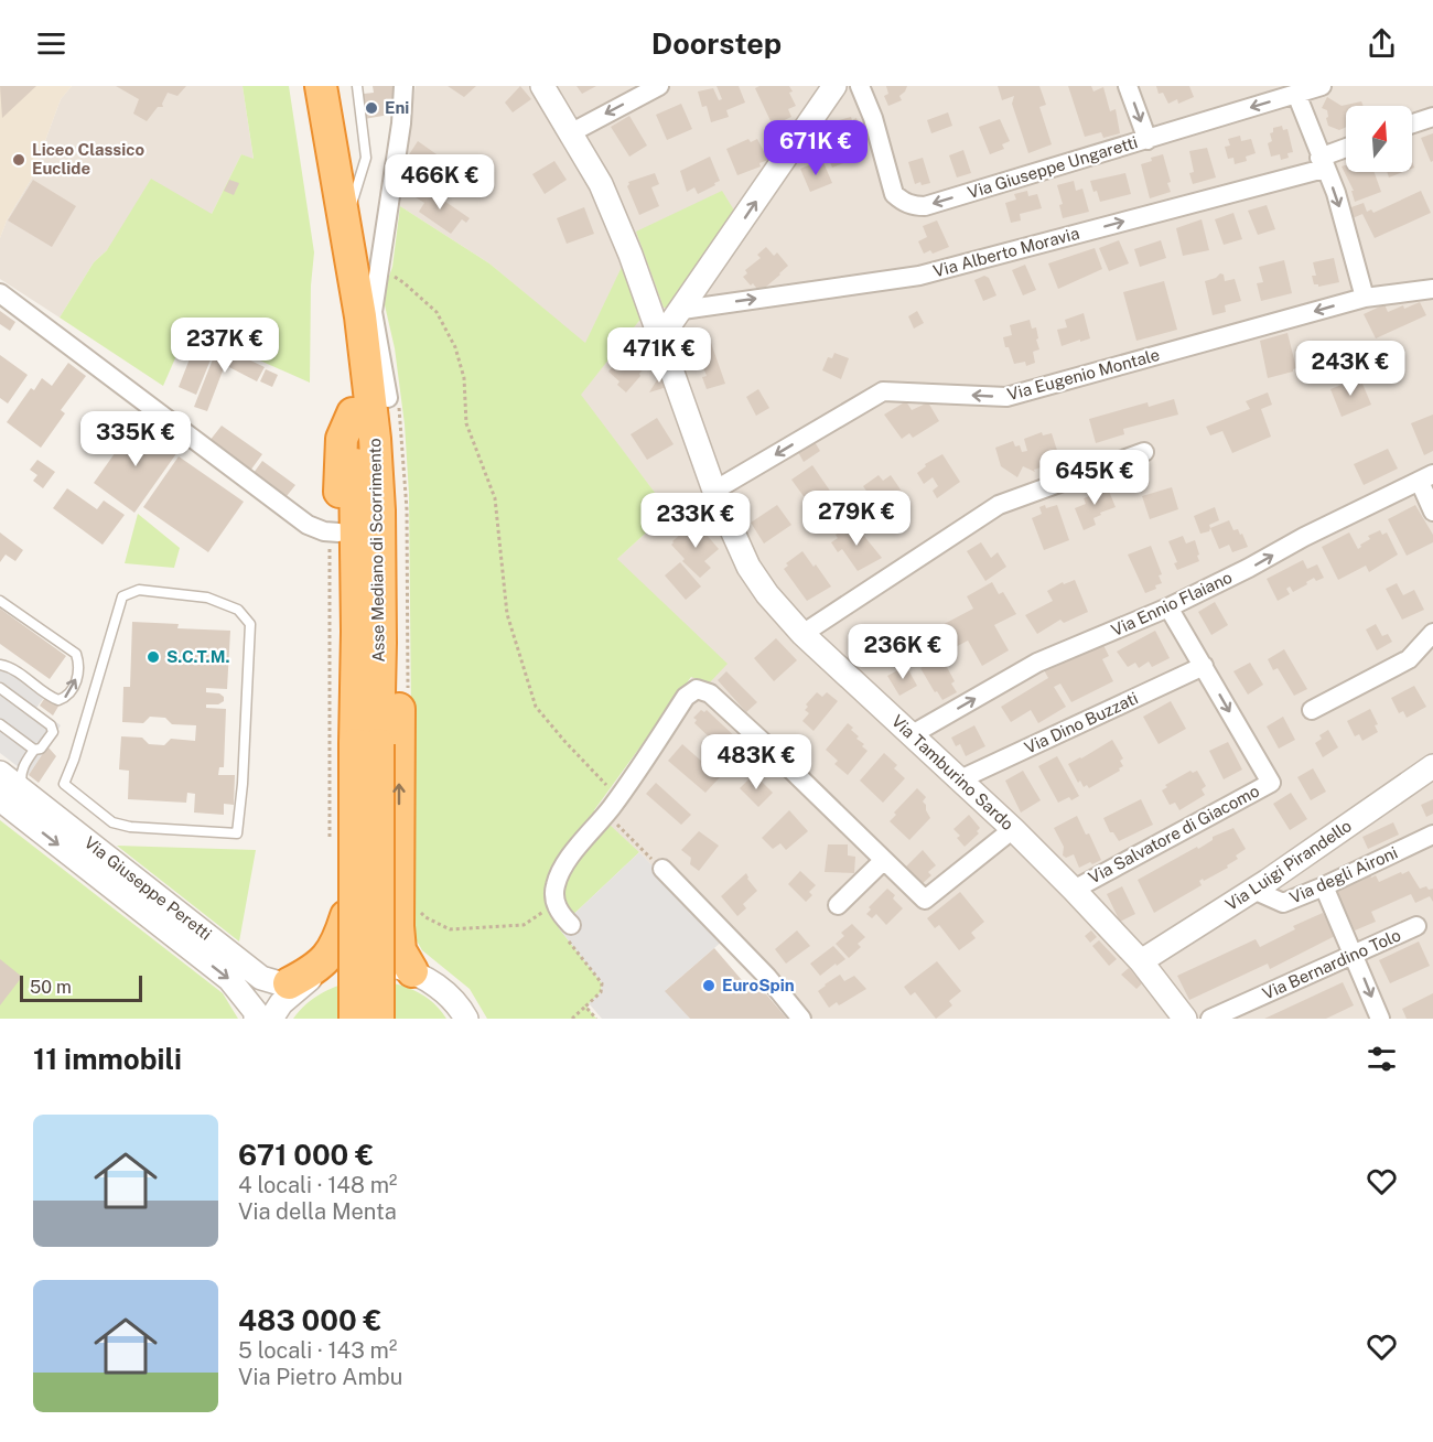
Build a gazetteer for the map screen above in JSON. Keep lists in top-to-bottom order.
{
  "streets": {
    "highway": ["Asse Mediano di Scorrimento"],
    "street": [
      "Via Giuseppe Ungaretti",
      "Via Alberto Moravia",
      "Via Eugenio Montale",
      "Via Ennio Flaiano",
      "Via Dino Buzzati",
      "Via Tamburino Sardo",
      "Via Salvatore di Giacomo",
      "Via Luigi Pirandello",
      "Via degli Aironi",
      "Via Giuseppe Peretti",
      "Via Bernardino Tolo"
    ]
  },
  "crossings": [
    ["Via Eugenio Montale", "Via Tamburino Sardo"],
    ["Via Ennio Flaiano", "Via Tamburino Sardo"],
    ["Via Ennio Flaiano", "Via Salvatore di Giacomo"],
    ["Via Dino Buzzati", "Via Tamburino Sardo"],
    ["Via Dino Buzzati", "Via Salvatore di Giacomo"],
    ["Via Tamburino Sardo", "Via Salvatore di Giacomo"],
    ["Via Tamburino Sardo", "Via Luigi Pirandello"],
    ["Via Luigi Pirandello", "Via degli Aironi"]
  ],
  "one_way": ["Via Giuseppe Ungaretti", "Via Alberto Moravia"],
  "places": [
    "Eni",
    "Liceo Classico Euclide",
    "S.C.T.M.",
    "EuroSpin"
  ],
  "scale_bar": "50 m",
  "north": "top",
  "page": {
    "header": "Doorstep",
    "price": [
      "671K €",
      "466K €",
      "237K €",
      "471K €",
      "243K €",
      "335K €",
      "645K €",
      "279K €",
      "233K €",
      "236K €",
      "483K €"
    ],
    "scale": "50 m",
    "heading": "11 immobili",
    "list": [
      {
        "name": "671 000 €",
        "note": "4 locali · 148 m² · Via della Menta"
      },
      {
        "name": "483 000 €",
        "note": "5 locali · 143 m² · Via Pietro Ambu"
      }
    ]
  }
}
